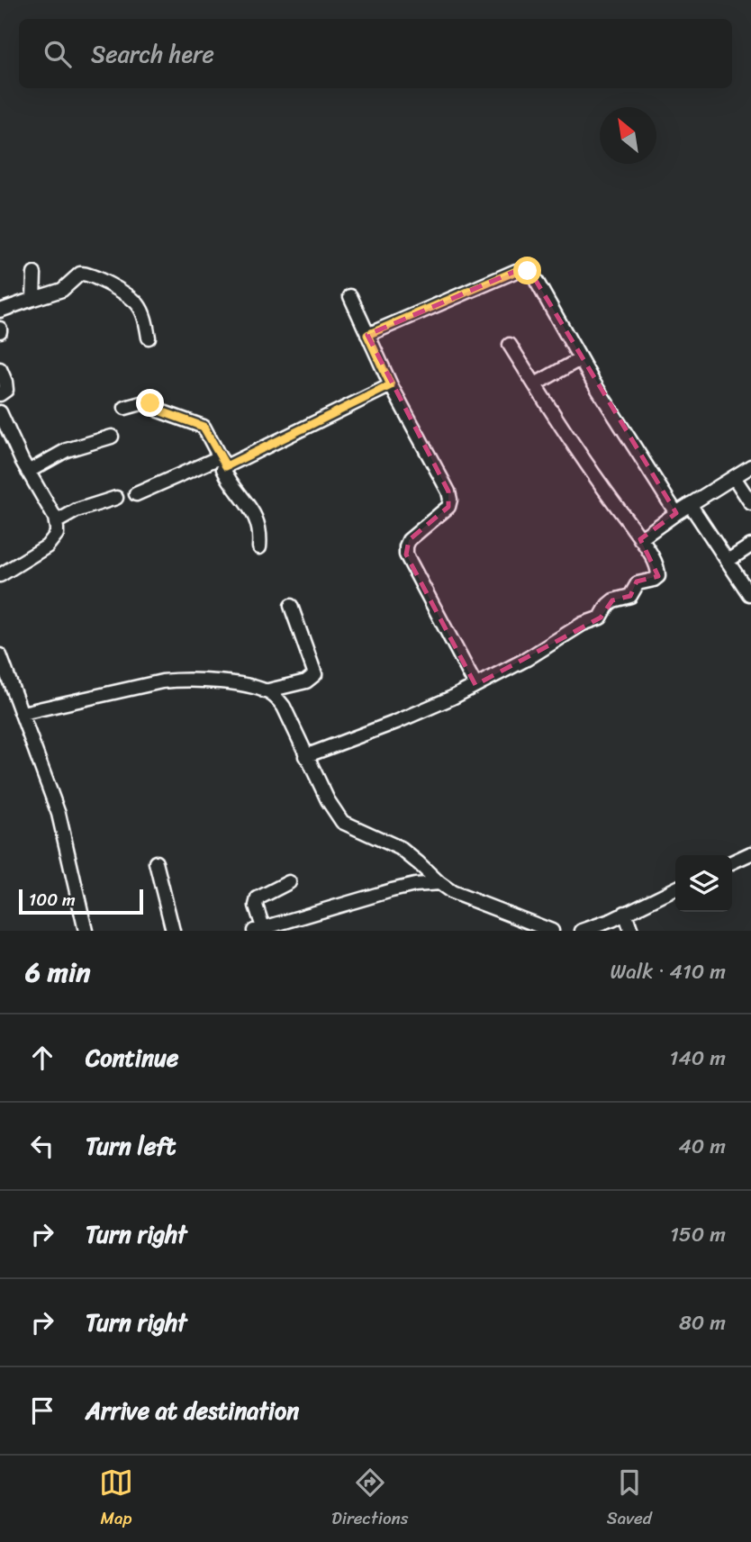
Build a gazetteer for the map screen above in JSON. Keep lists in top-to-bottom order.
{
  "scale_bar": "100 m",
  "north": "top left",
  "page": {
    "search": "Search here",
    "scale": "100 m",
    "heading": ["6 min", "Walk · 410 m"],
    "list": [
      ["Continue", "140 m"],
      ["Turn left", "40 m"],
      ["Turn right", "150 m"],
      ["Turn right", "80 m"],
      "Arrive at destination"
    ],
    "nav": ["Map", "Directions", "Saved"]
  }
}
